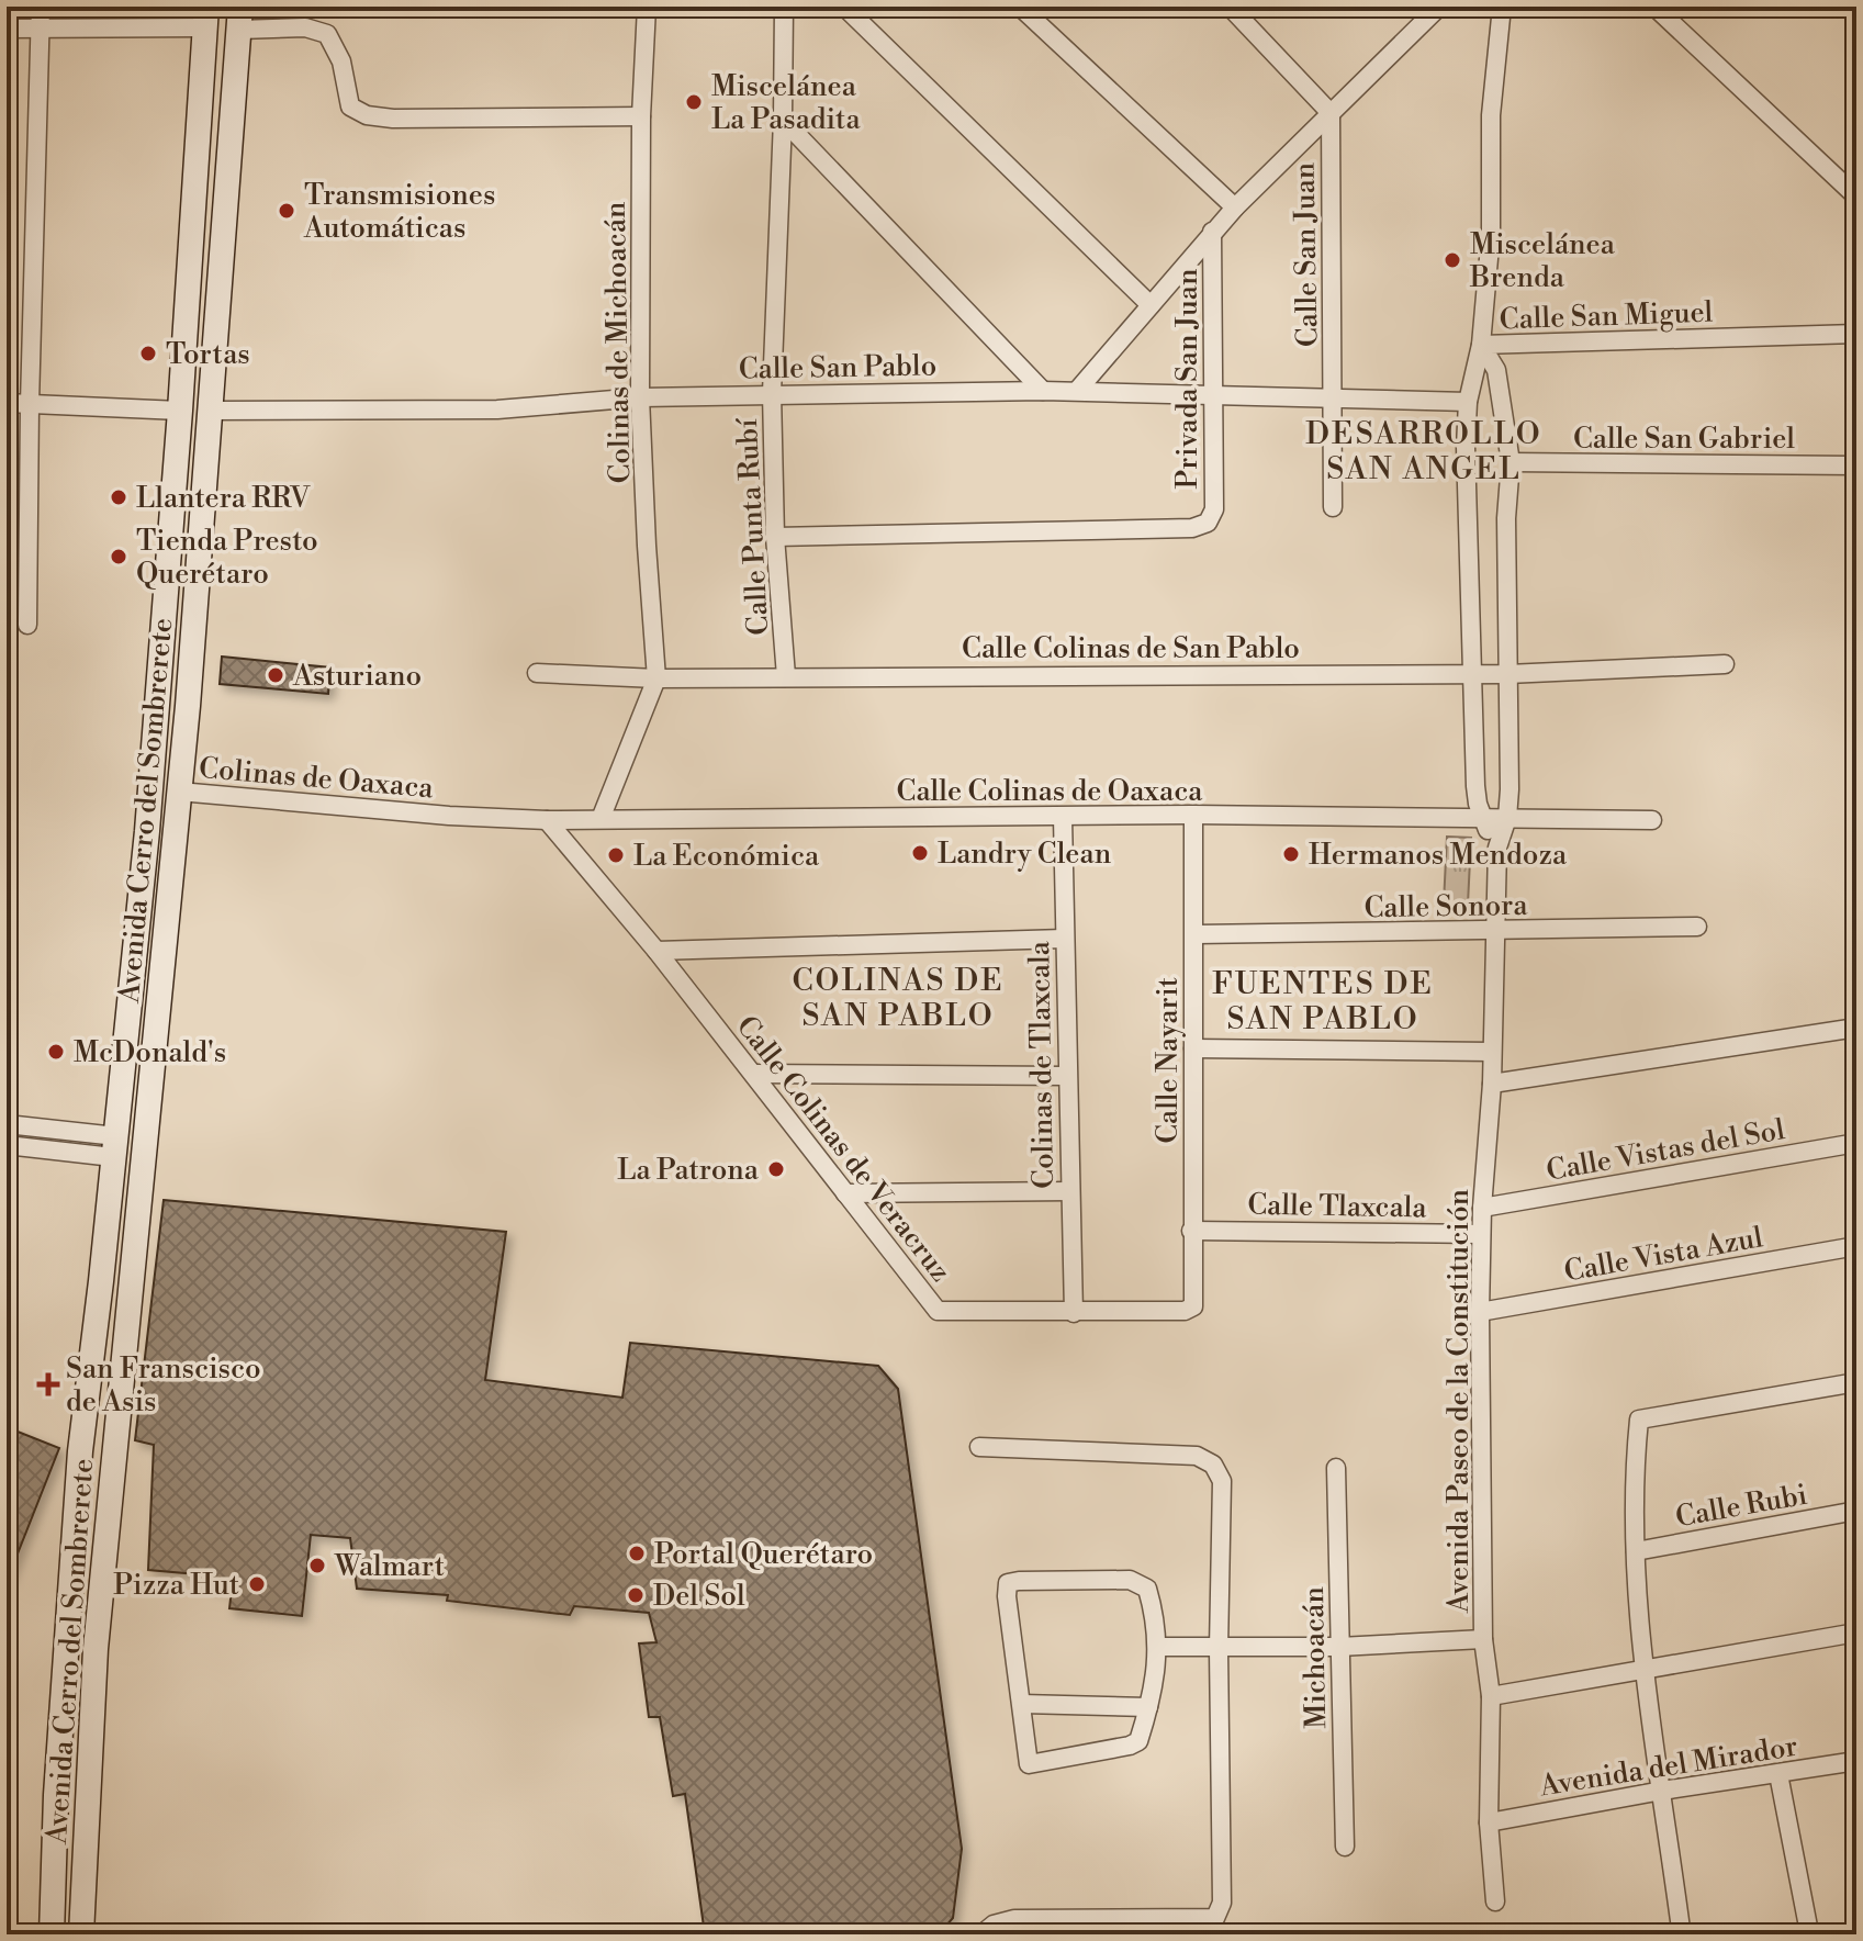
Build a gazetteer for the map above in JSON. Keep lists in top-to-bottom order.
{
  "streets": {
    "main road": ["Avenida Cerro del Sombrerete"],
    "street": [
      "Calle San Juan",
      "Calle San Miguel",
      "Colinas de Michoacán",
      "Calle San Pablo",
      "Privada San Juan",
      "Calle San Gabriel",
      "Calle Punta Rubí",
      "Calle Colinas de San Pablo",
      "Colinas de Oaxaca",
      "Calle Colinas de Oaxaca",
      "Calle Sonora",
      "Calle Nayarit",
      "Colinas de Tlaxcala",
      "Calle Colinas de Veracruz",
      "Calle Vistas del Sol",
      "Calle Tlaxcala",
      "Calle Vista Azul",
      "Avenida Paseo de la Constitución",
      "Calle Rubi",
      "Michoacán",
      "Avenida del Mirador"
    ]
  },
  "crossings": [
    ["Calle San Juan", "Calle San Pablo"],
    ["Calle San Miguel", "Calle San Gabriel"],
    ["Calle San Miguel", "Calle Colinas de San Pablo"],
    ["Calle San Miguel", "Avenida Paseo de la Constitución"],
    ["Colinas de Michoacán", "Calle San Pablo"],
    ["Colinas de Michoacán", "Calle Colinas de San Pablo"],
    ["Calle San Pablo", "Privada San Juan"],
    ["Calle San Pablo", "Calle Punta Rubí"],
    ["Calle San Pablo", "Avenida Cerro del Sombrerete"],
    ["Calle San Pablo", "Avenida Paseo de la Constitución"],
    ["Privada San Juan", "Calle Punta Rubí"],
    ["Calle Punta Rubí", "Calle Colinas de San Pablo"],
    ["Calle Colinas de San Pablo", "Avenida Paseo de la Constitución"],
    ["Colinas de Oaxaca", "Calle Colinas de Oaxaca"],
    ["Colinas de Oaxaca", "Avenida Cerro del Sombrerete"],
    ["Calle Colinas de Oaxaca", "Calle Nayarit"],
    ["Calle Colinas de Oaxaca", "Colinas de Tlaxcala"],
    ["Calle Colinas de Oaxaca", "Calle Colinas de Veracruz"],
    ["Calle Colinas de Oaxaca", "Avenida Paseo de la Constitución"],
    ["Calle Sonora", "Calle Nayarit"],
    ["Calle Sonora", "Avenida Paseo de la Constitución"],
    ["Calle Nayarit", "Calle Colinas de Veracruz"],
    ["Calle Nayarit", "Calle Tlaxcala"],
    ["Colinas de Tlaxcala", "Calle Colinas de Veracruz"],
    ["Calle Vistas del Sol", "Avenida Paseo de la Constitución"],
    ["Calle Tlaxcala", "Avenida Paseo de la Constitución"],
    ["Calle Vista Azul", "Avenida Paseo de la Constitución"],
    ["Avenida Paseo de la Constitución", "Avenida del Mirador"]
  ],
  "districts": ["DESARROLLO SAN ANGEL", "COLINAS DE SAN PABLO", "FUENTES DE SAN PABLO"],
  "places": {
    "other": [
      "Miscelánea La Pasadita",
      "Transmisiones Automáticas",
      "Miscelánea Brenda",
      "Tortas",
      "Llantera RRV",
      "Tienda Presto Querétaro",
      "Asturiano",
      "Landry Clean",
      "Hermanos Mendoza",
      "La Económica",
      "McDonald's",
      "La Patrona",
      "Portal Querétaro",
      "Walmart",
      "Pizza Hut",
      "Del Sol"
    ],
    "health": ["San Franscisco de Asis"]
  }
}
